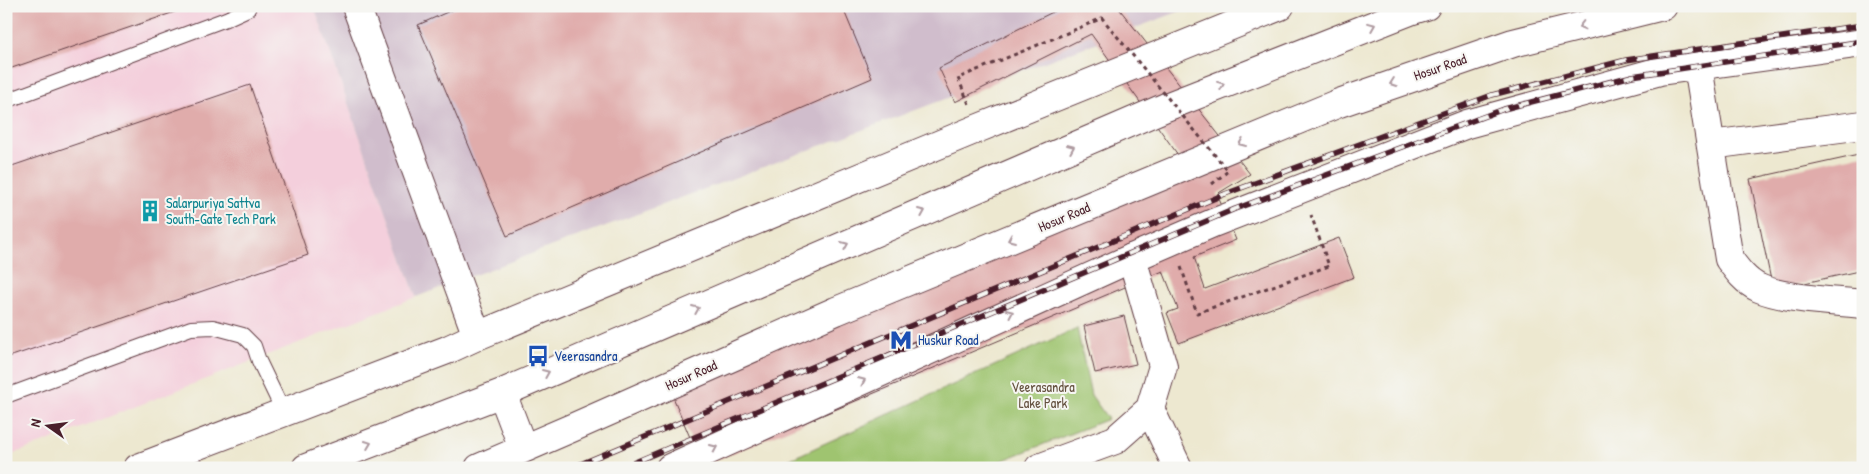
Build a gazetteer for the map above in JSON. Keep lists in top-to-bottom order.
{
  "streets": {
    "main road": ["Hosur Road"]
  },
  "parks": ["Veerasandra Lake Park"],
  "places": {
    "building": ["Salarpuriya Sattva South-Gate Tech Park"],
    "metro station": ["Huskur Road"],
    "bus stop": ["Veerasandra"]
  },
  "north": "left"
}
